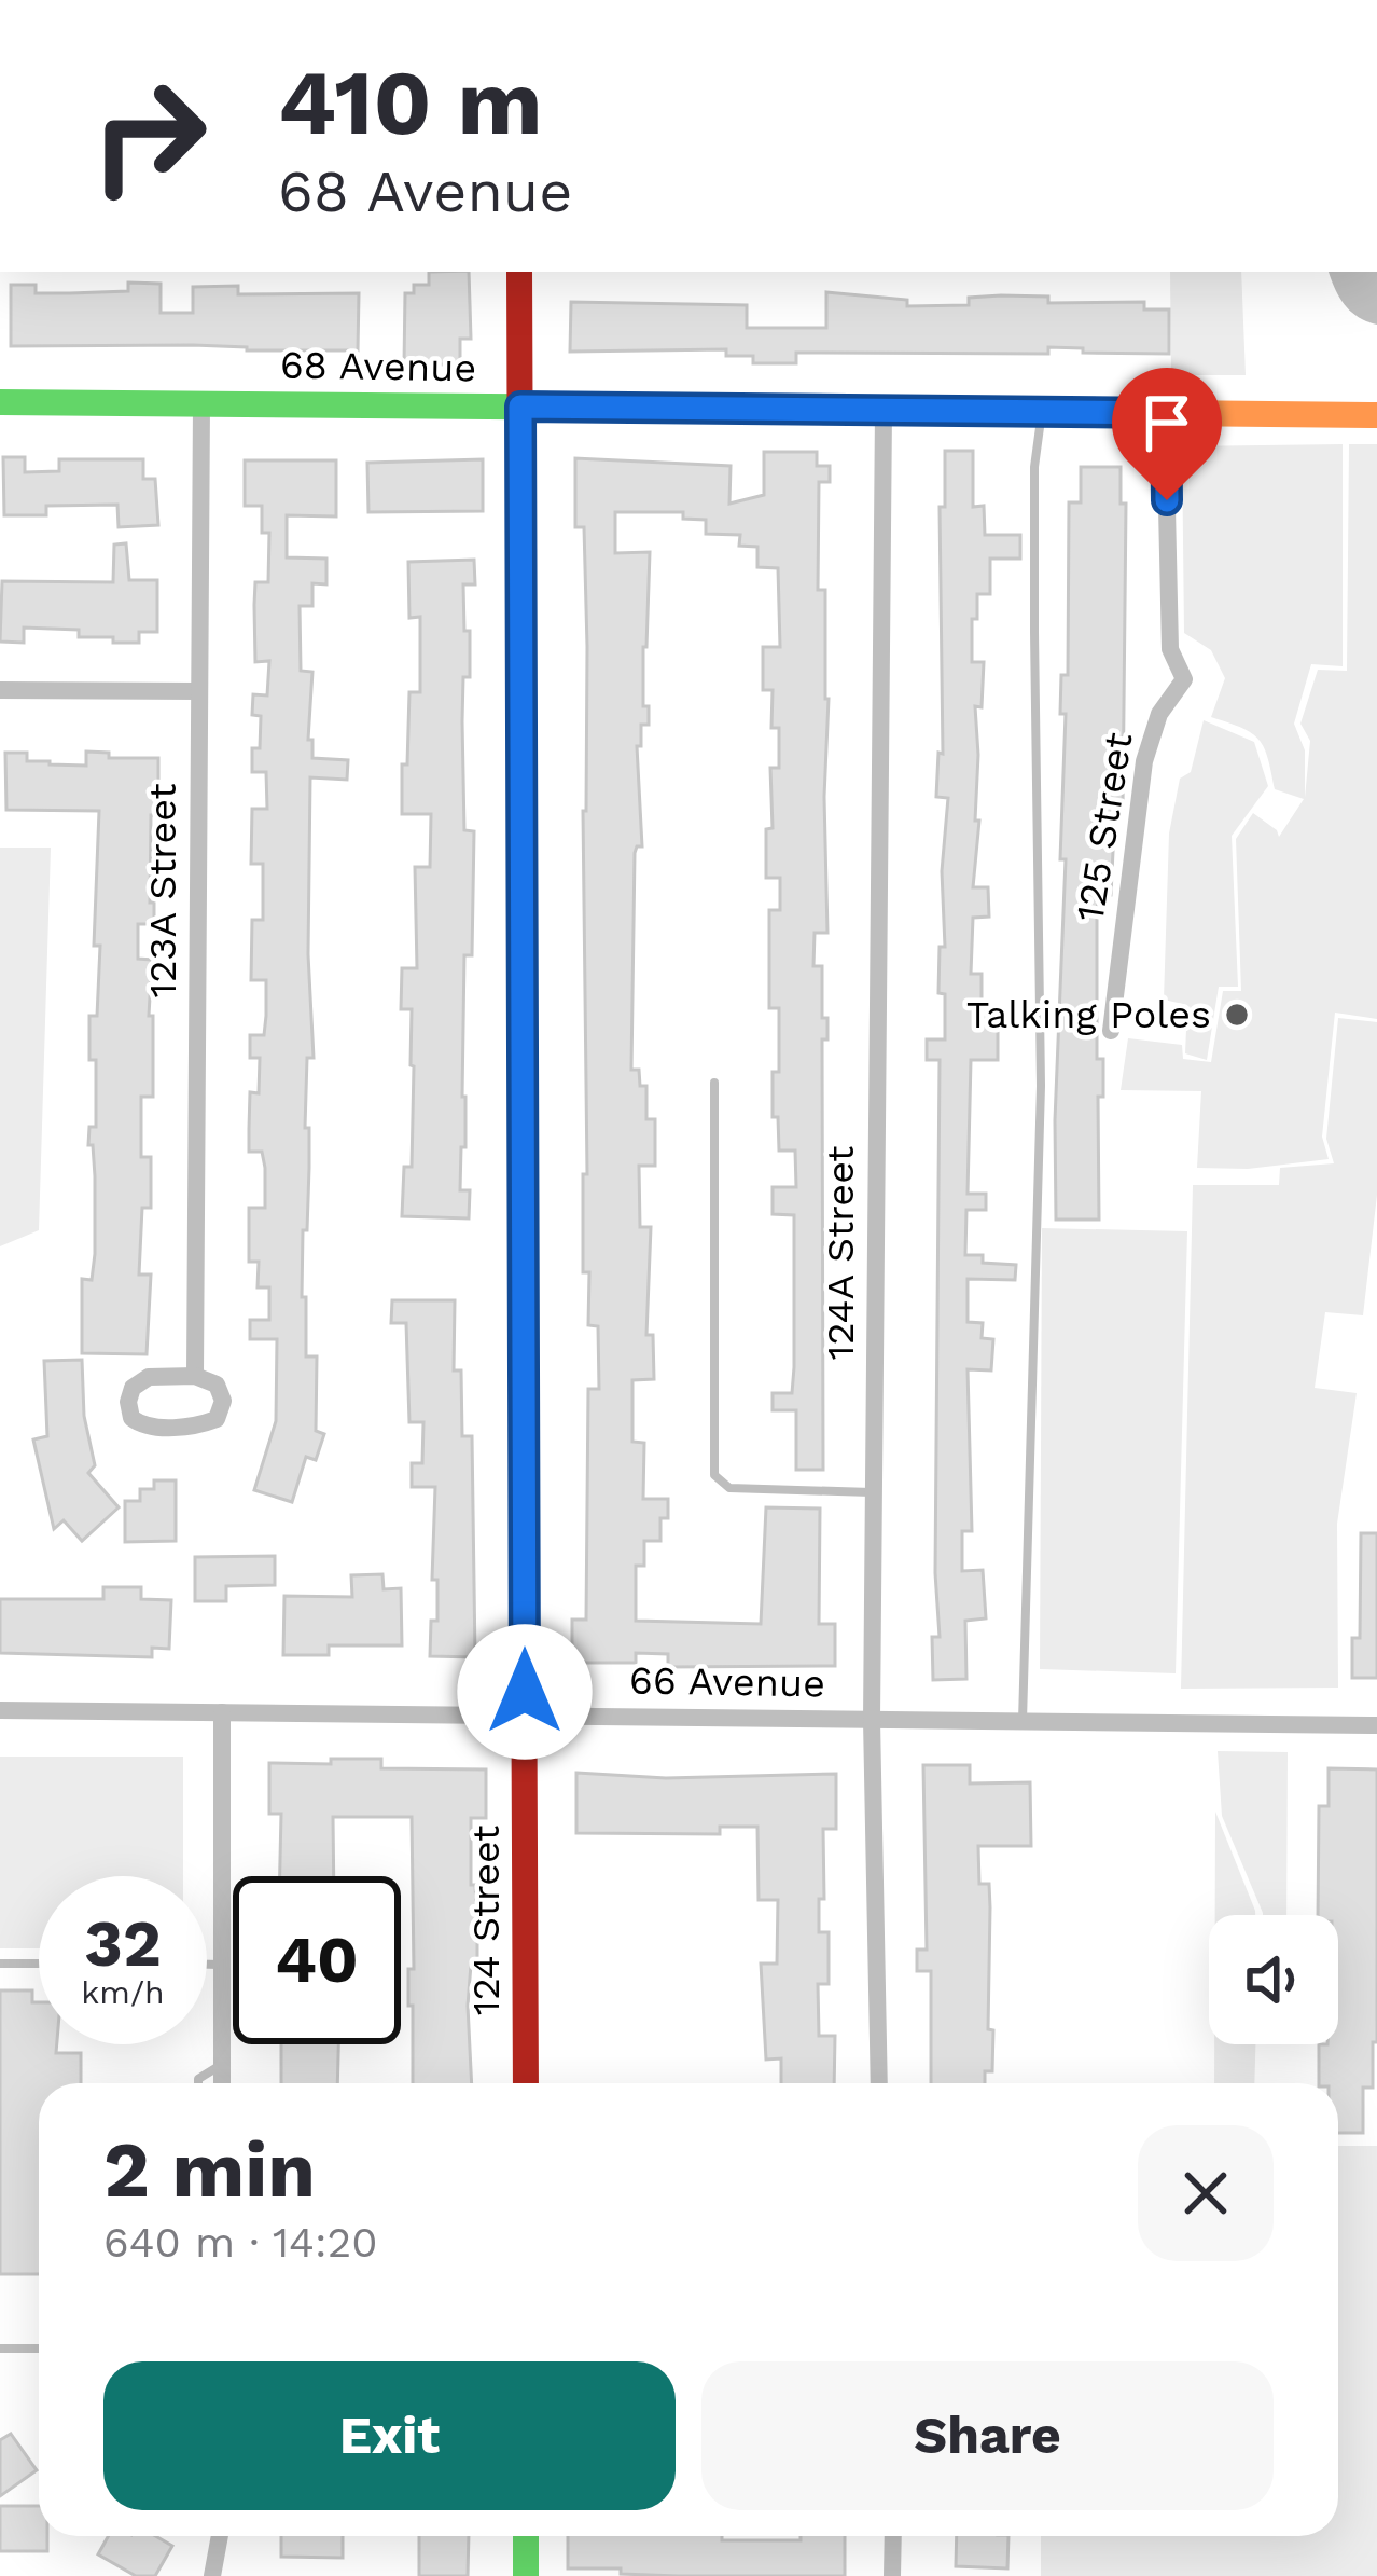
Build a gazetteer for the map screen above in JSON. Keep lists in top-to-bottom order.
{
  "streets": {
    "street": [
      "68 Avenue",
      "125 Street",
      "123A Street",
      "124A Street",
      "66 Avenue",
      "124 Street"
    ]
  },
  "crossings": [
    ["68 Avenue", "125 Street"],
    ["68 Avenue", "123A Street"],
    ["68 Avenue", "124A Street"],
    ["68 Avenue", "124 Street"],
    ["124A Street", "66 Avenue"],
    ["66 Avenue", "124 Street"]
  ],
  "places": ["Talking Poles"],
  "page": {
    "turn": ["410 m", "68 Avenue"],
    "speed": "32 km/h",
    "limit": "40",
    "heading": ["2 min", "640 m · 14:20"],
    "buttons": ["Exit", "Share"]
  }
}
